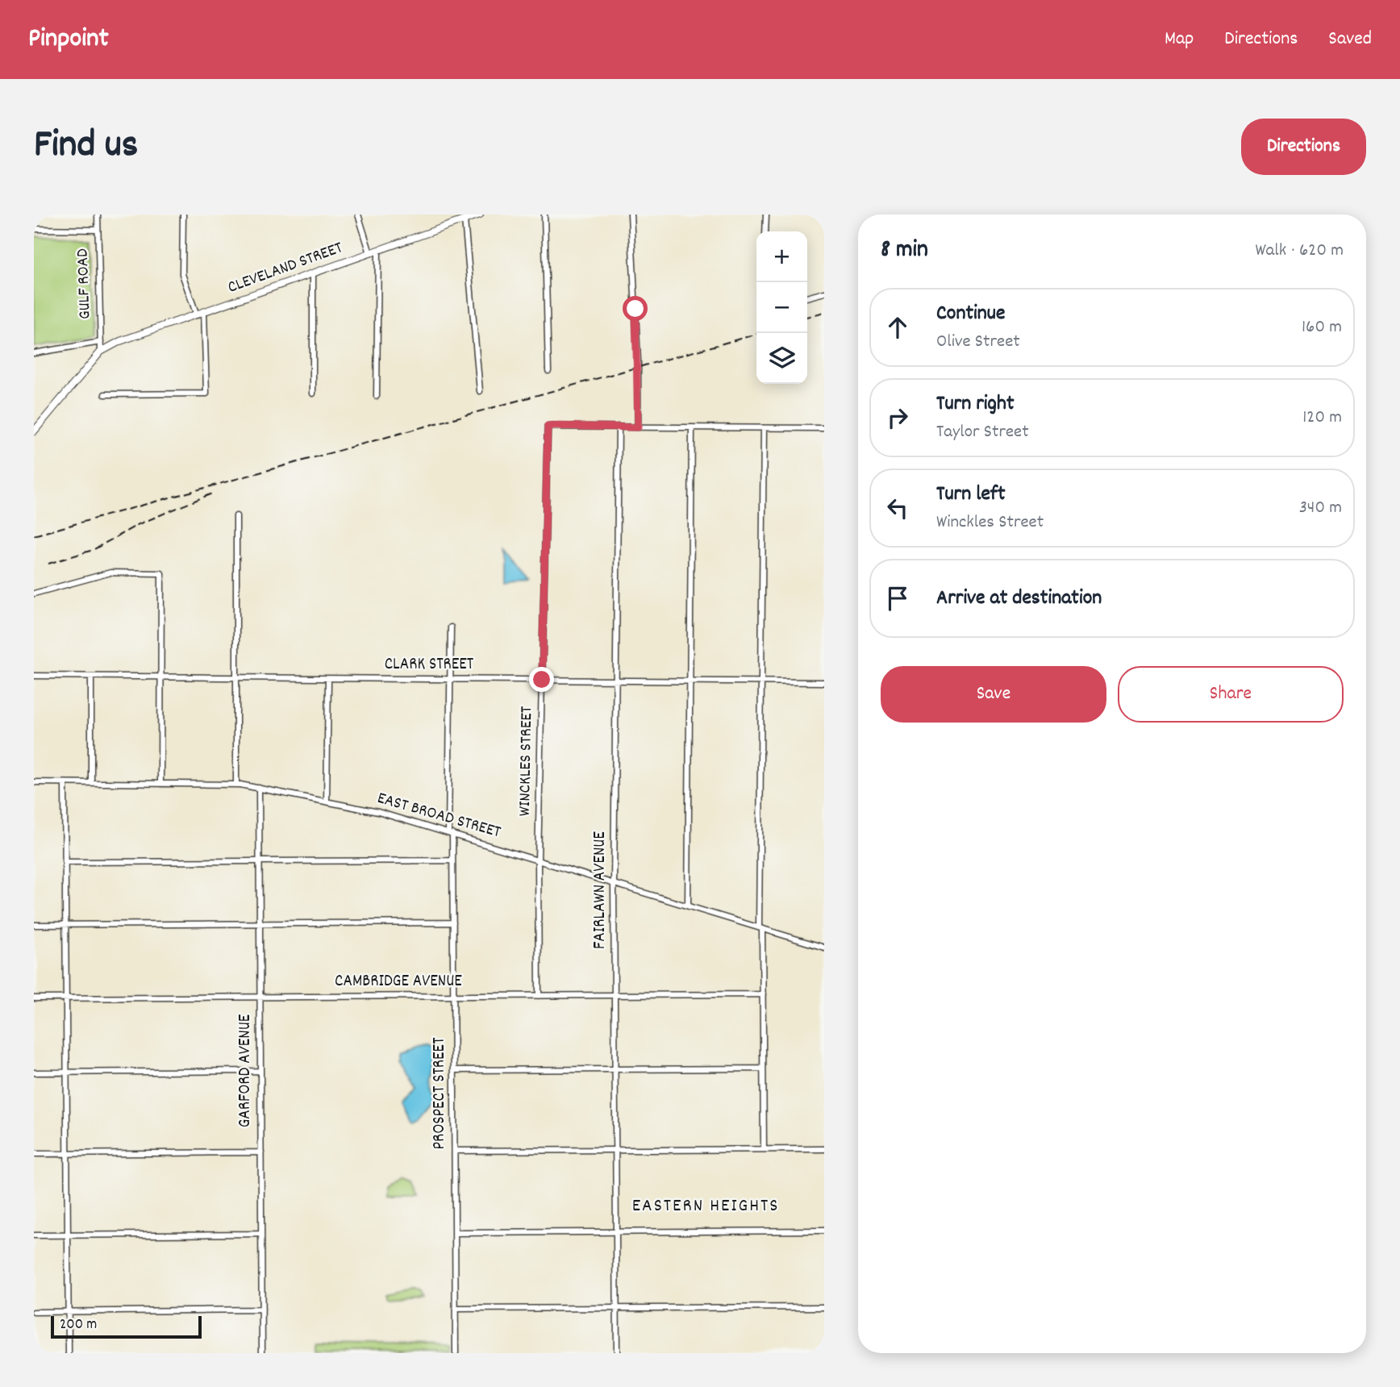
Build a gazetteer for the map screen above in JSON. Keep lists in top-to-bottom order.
{
  "streets": {
    "main road": ["CLEVELAND STREET"],
    "street": [
      "GULF ROAD",
      "CLARK STREET",
      "WINCKLES STREET",
      "EAST BROAD STREET",
      "FAIRLAWN AVENUE",
      "CAMBRIDGE AVENUE",
      "GARFORD AVENUE",
      "PROSPECT STREET"
    ]
  },
  "crossings": [
    ["CLEVELAND STREET", "GULF ROAD"],
    ["CLARK STREET", "WINCKLES STREET"],
    ["CLARK STREET", "FAIRLAWN AVENUE"],
    ["CLARK STREET", "PROSPECT STREET"],
    ["WINCKLES STREET", "EAST BROAD STREET"],
    ["WINCKLES STREET", "FAIRLAWN AVENUE"],
    ["WINCKLES STREET", "CAMBRIDGE AVENUE"],
    ["EAST BROAD STREET", "FAIRLAWN AVENUE"],
    ["EAST BROAD STREET", "GARFORD AVENUE"],
    ["EAST BROAD STREET", "PROSPECT STREET"],
    ["FAIRLAWN AVENUE", "CAMBRIDGE AVENUE"],
    ["CAMBRIDGE AVENUE", "GARFORD AVENUE"],
    ["CAMBRIDGE AVENUE", "PROSPECT STREET"]
  ],
  "districts": ["EASTERN HEIGHTS"],
  "scale_bar": "200 m",
  "page": {
    "header": "Pinpoint",
    "nav": ["Map", "Directions", "Saved"],
    "title": "Find us",
    "buttons": [
      "Directions",
      ["Save", "Share"]
    ],
    "heading": ["8 min", "Walk · 620 m"],
    "map_buttons": ["+", "−"],
    "list": [
      ["Continue", "Olive Street", "160 m"],
      ["Turn right", "Taylor Street", "120 m"],
      ["Turn left", "Winckles Street", "340 m"],
      "Arrive at destination"
    ],
    "scale": "200 m"
  }
}
